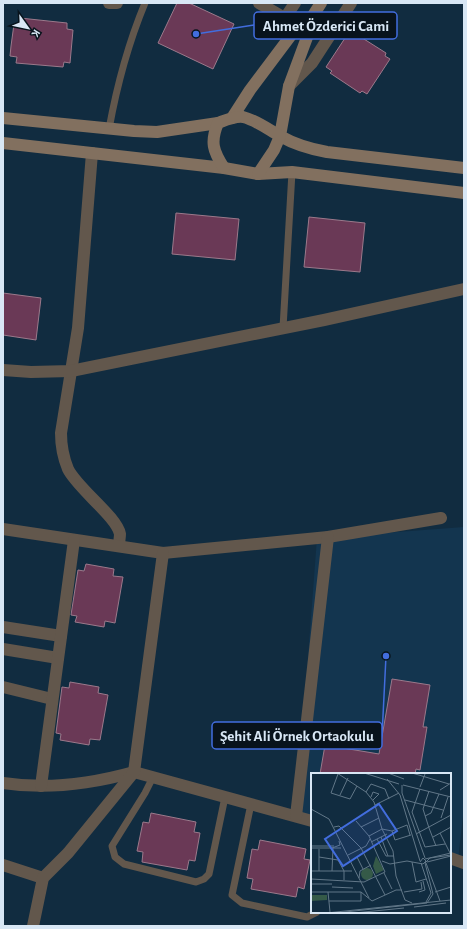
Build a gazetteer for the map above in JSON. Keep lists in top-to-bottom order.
{
  "places": ["Ahmet Özderici Cami", "Şehit Ali Örnek Ortaokulu"],
  "north": "bottom right"
}
